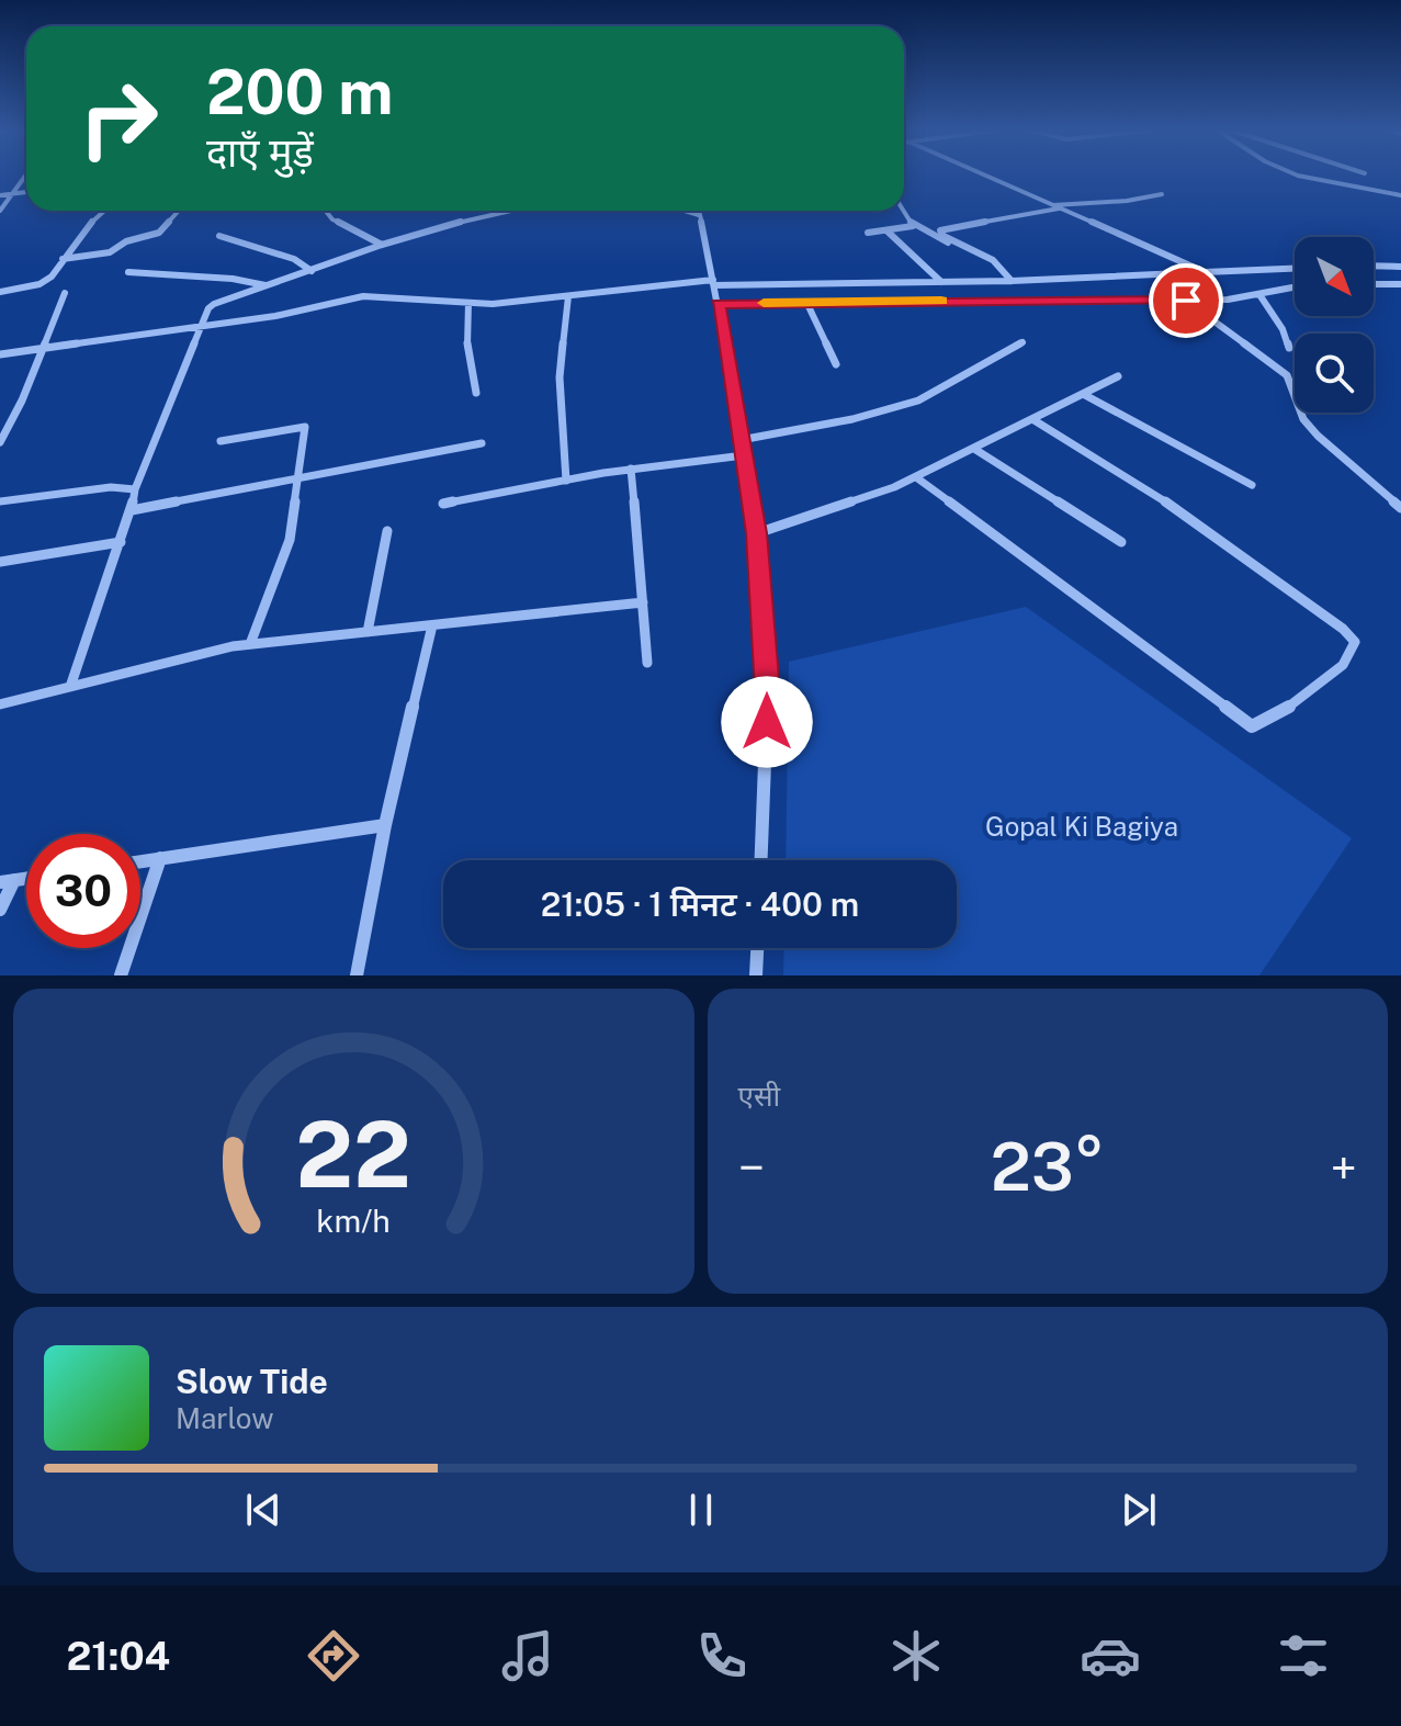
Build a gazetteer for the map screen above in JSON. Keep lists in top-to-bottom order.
{
  "parks": ["Gopal Ki Bagiya"],
  "north": "bottom right",
  "page": {
    "turn": ["200 m", "दाएँ मुड़ें"],
    "limit": "30",
    "trip": "21:05 · 1 मिनट · 400 m",
    "tile": "एसी",
    "heat": ["−", "23°", "+"],
    "song": ["Slow Tide", "Marlow"],
    "tabs": "21:04",
    "gauge": ["22", "km/h"]
  }
}
